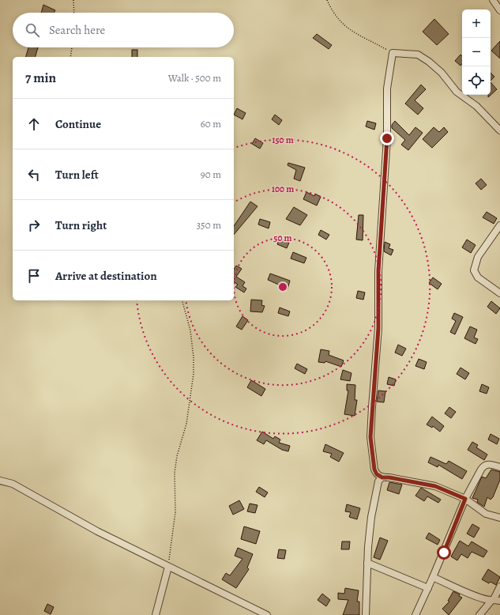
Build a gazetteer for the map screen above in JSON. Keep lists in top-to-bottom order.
{
  "page": {
    "map_buttons": ["+", "−"],
    "search": "Search here",
    "heading": ["7 min", "Walk · 500 m"],
    "list": [
      ["Continue", "60 m"],
      ["Turn left", "90 m"],
      ["Turn right", "350 m"],
      "Arrive at destination"
    ]
  },
  "rings": ["150 m", "100 m", "50 m"]
}
